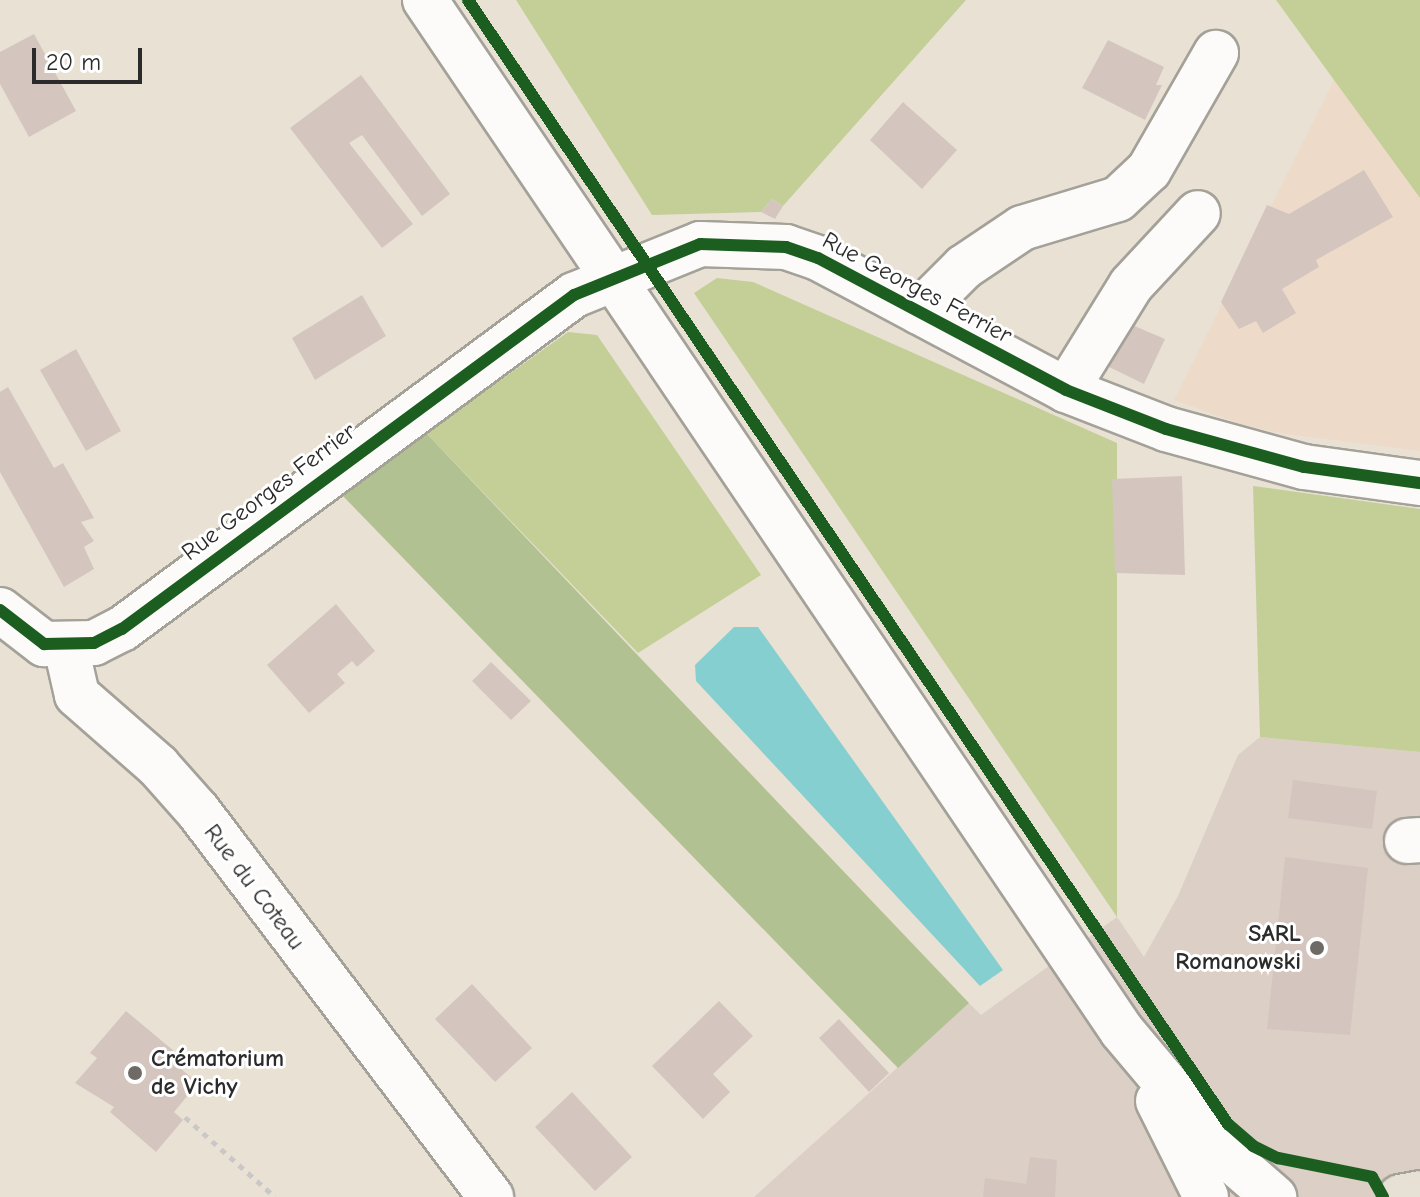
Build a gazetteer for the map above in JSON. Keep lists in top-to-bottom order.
{
  "streets": {
    "street": ["Rue Georges Ferrier", "Rue du Coteau"]
  },
  "crossings": [
    ["Rue Georges Ferrier", "Rue du Coteau"]
  ],
  "places": ["SARL Romanowski", "Crématorium de Vichy"],
  "scale_bar": "20 m"
}
